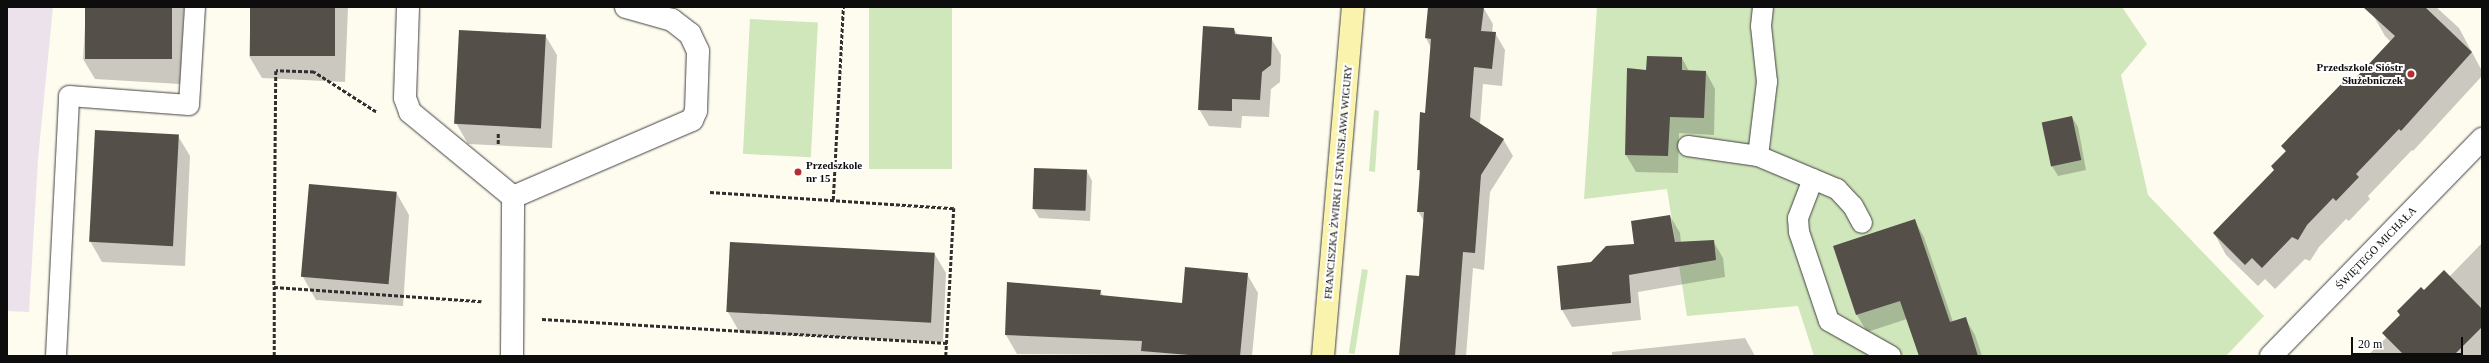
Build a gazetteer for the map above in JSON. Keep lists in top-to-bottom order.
{
  "streets": {
    "street": ["FRANCISZKA ŻWIRKI I STANISŁAWA WIGURY", "ŚWIĘTEGO MICHAŁA"]
  },
  "places": ["Przedszkole Sióstr Służebniczek", "Przedszkole nr 15"],
  "scale_bar": "20 m"
}
